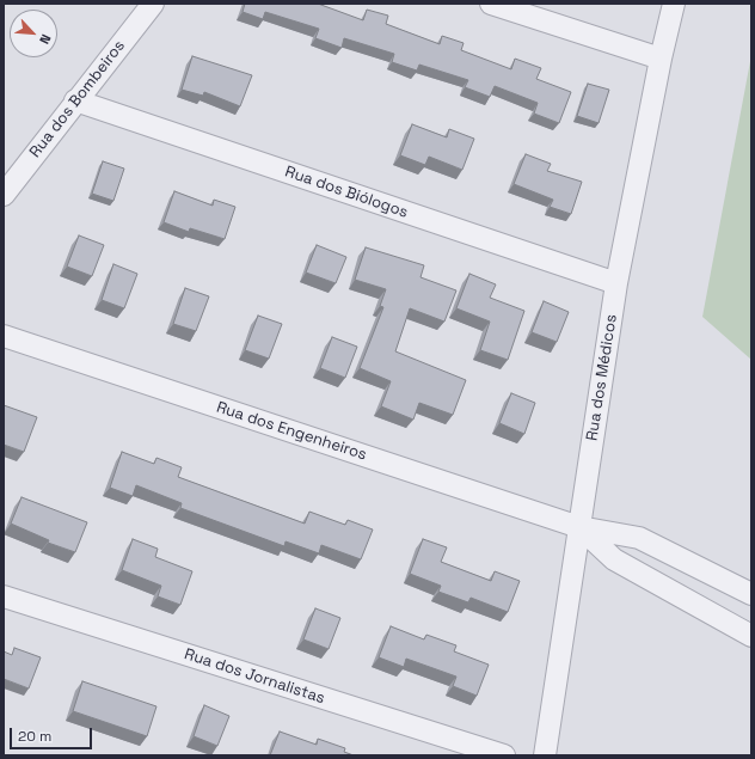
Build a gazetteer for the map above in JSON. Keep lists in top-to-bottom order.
{
  "streets": {
    "street": [
      "Rua dos Bombeiros",
      "Rua dos Biólogos",
      "Rua dos Médicos",
      "Rua dos Engenheiros",
      "Rua dos Jornalistas"
    ]
  },
  "crossings": [
    ["Rua dos Bombeiros", "Rua dos Biólogos"],
    ["Rua dos Biólogos", "Rua dos Médicos"],
    ["Rua dos Médicos", "Rua dos Engenheiros"]
  ],
  "scale_bar": "20 m",
  "north": "bottom right"
}
